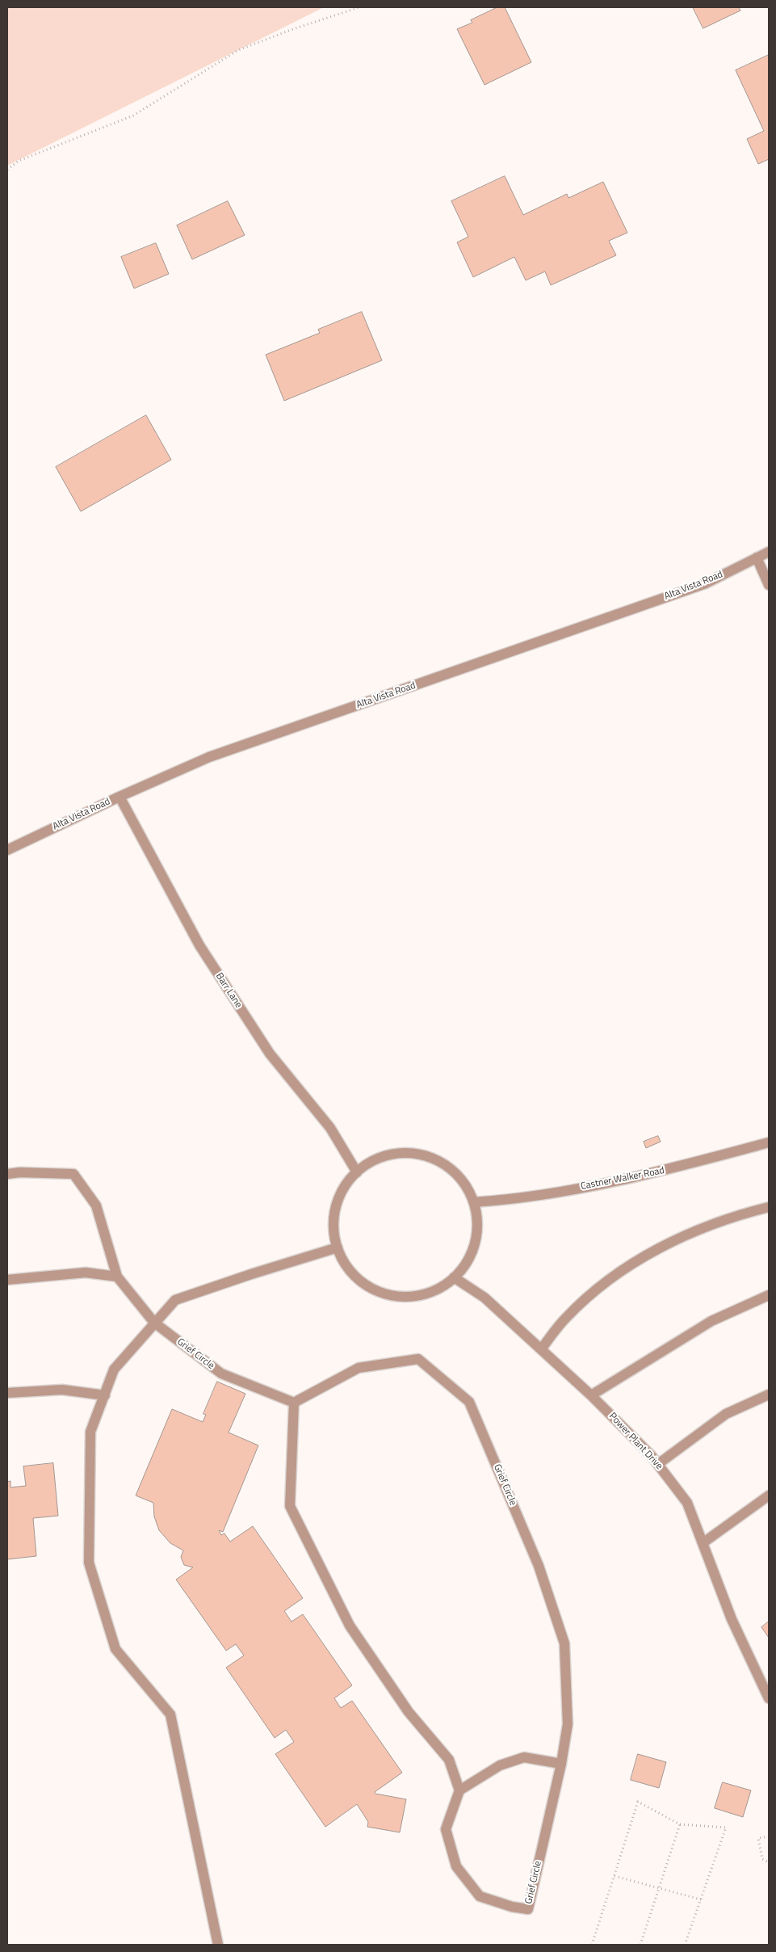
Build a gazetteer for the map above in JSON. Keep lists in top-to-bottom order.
{
  "streets": {
    "street": [
      "Alta Vista Road",
      "Barr Lane",
      "Castner Walker Road",
      "Grief Circle",
      "Power Plant Drive"
    ]
  },
  "crossings": [
    ["Alta Vista Road", "Barr Lane"],
    ["Barr Lane", "Castner Walker Road"],
    ["Barr Lane", "Power Plant Drive"],
    ["Castner Walker Road", "Power Plant Drive"]
  ]
}
